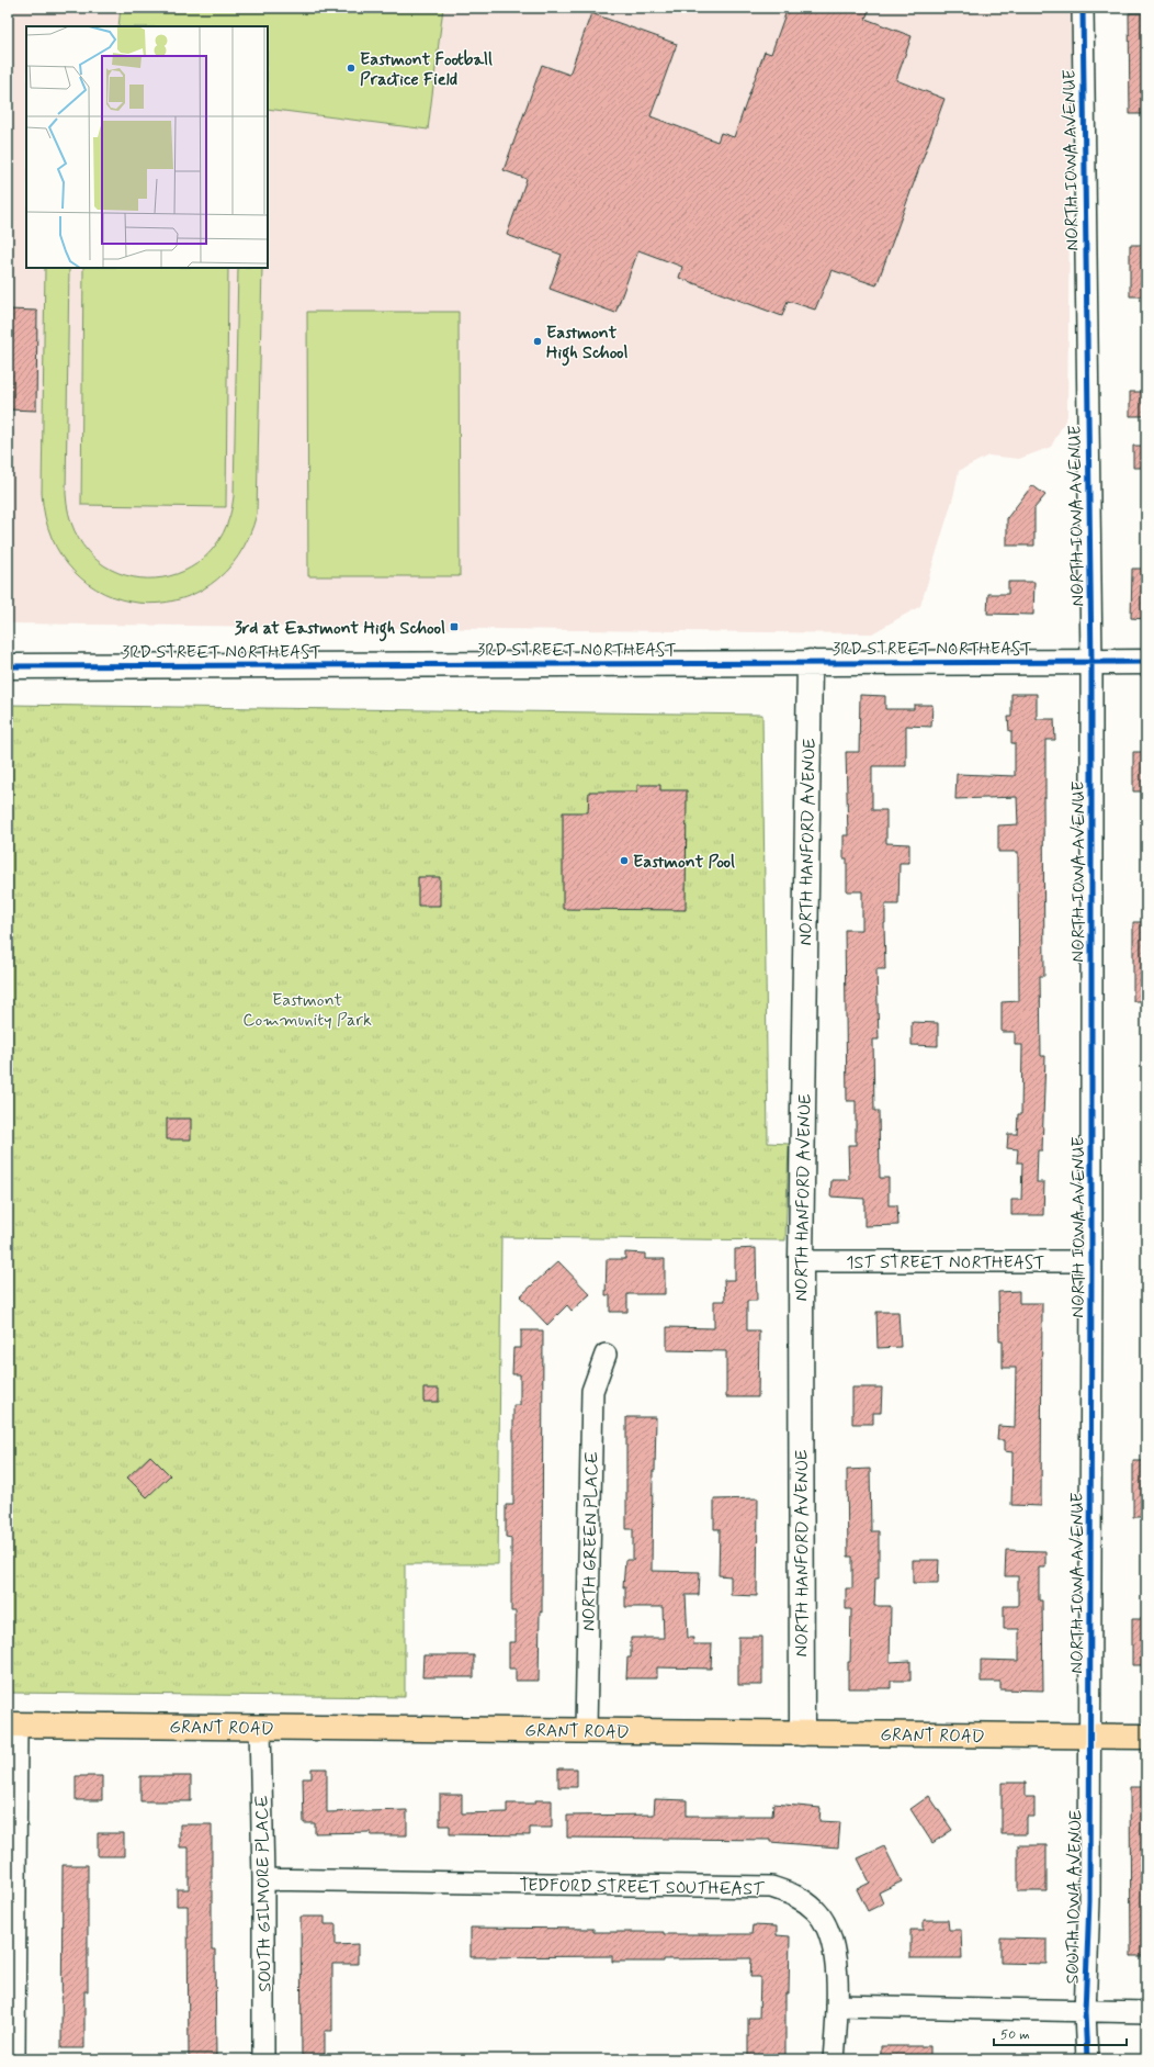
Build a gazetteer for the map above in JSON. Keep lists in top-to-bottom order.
{
  "streets": {
    "main road": ["GRANT ROAD"],
    "street": [
      "NORTH IOWA AVENUE",
      "3RD STREET NORTHEAST",
      "NORTH HANFORD AVENUE",
      "1ST STREET NORTHEAST",
      "NORTH GREEN PLACE",
      "TEDFORD STREET SOUTHEAST",
      "SOUTH GILMORE PLACE",
      "SOUTH IOWA AVENUE"
    ]
  },
  "crossings": [
    ["NORTH IOWA AVENUE", "3RD STREET NORTHEAST"],
    ["NORTH IOWA AVENUE", "1ST STREET NORTHEAST"],
    ["NORTH IOWA AVENUE", "GRANT ROAD"],
    ["NORTH IOWA AVENUE", "SOUTH IOWA AVENUE"],
    ["3RD STREET NORTHEAST", "NORTH HANFORD AVENUE"],
    ["NORTH HANFORD AVENUE", "1ST STREET NORTHEAST"],
    ["NORTH HANFORD AVENUE", "GRANT ROAD"],
    ["NORTH GREEN PLACE", "GRANT ROAD"],
    ["GRANT ROAD", "SOUTH GILMORE PLACE"],
    ["GRANT ROAD", "SOUTH IOWA AVENUE"],
    ["TEDFORD STREET SOUTHEAST", "SOUTH GILMORE PLACE"]
  ],
  "parks": ["Eastmont Community Park"],
  "places": {
    "other": ["Eastmont Football Practice Field", "Eastmont High School", "Eastmont Pool"],
    "transit": ["3rd at Eastmont High School"]
  },
  "scale_bar": "50 m"
}
